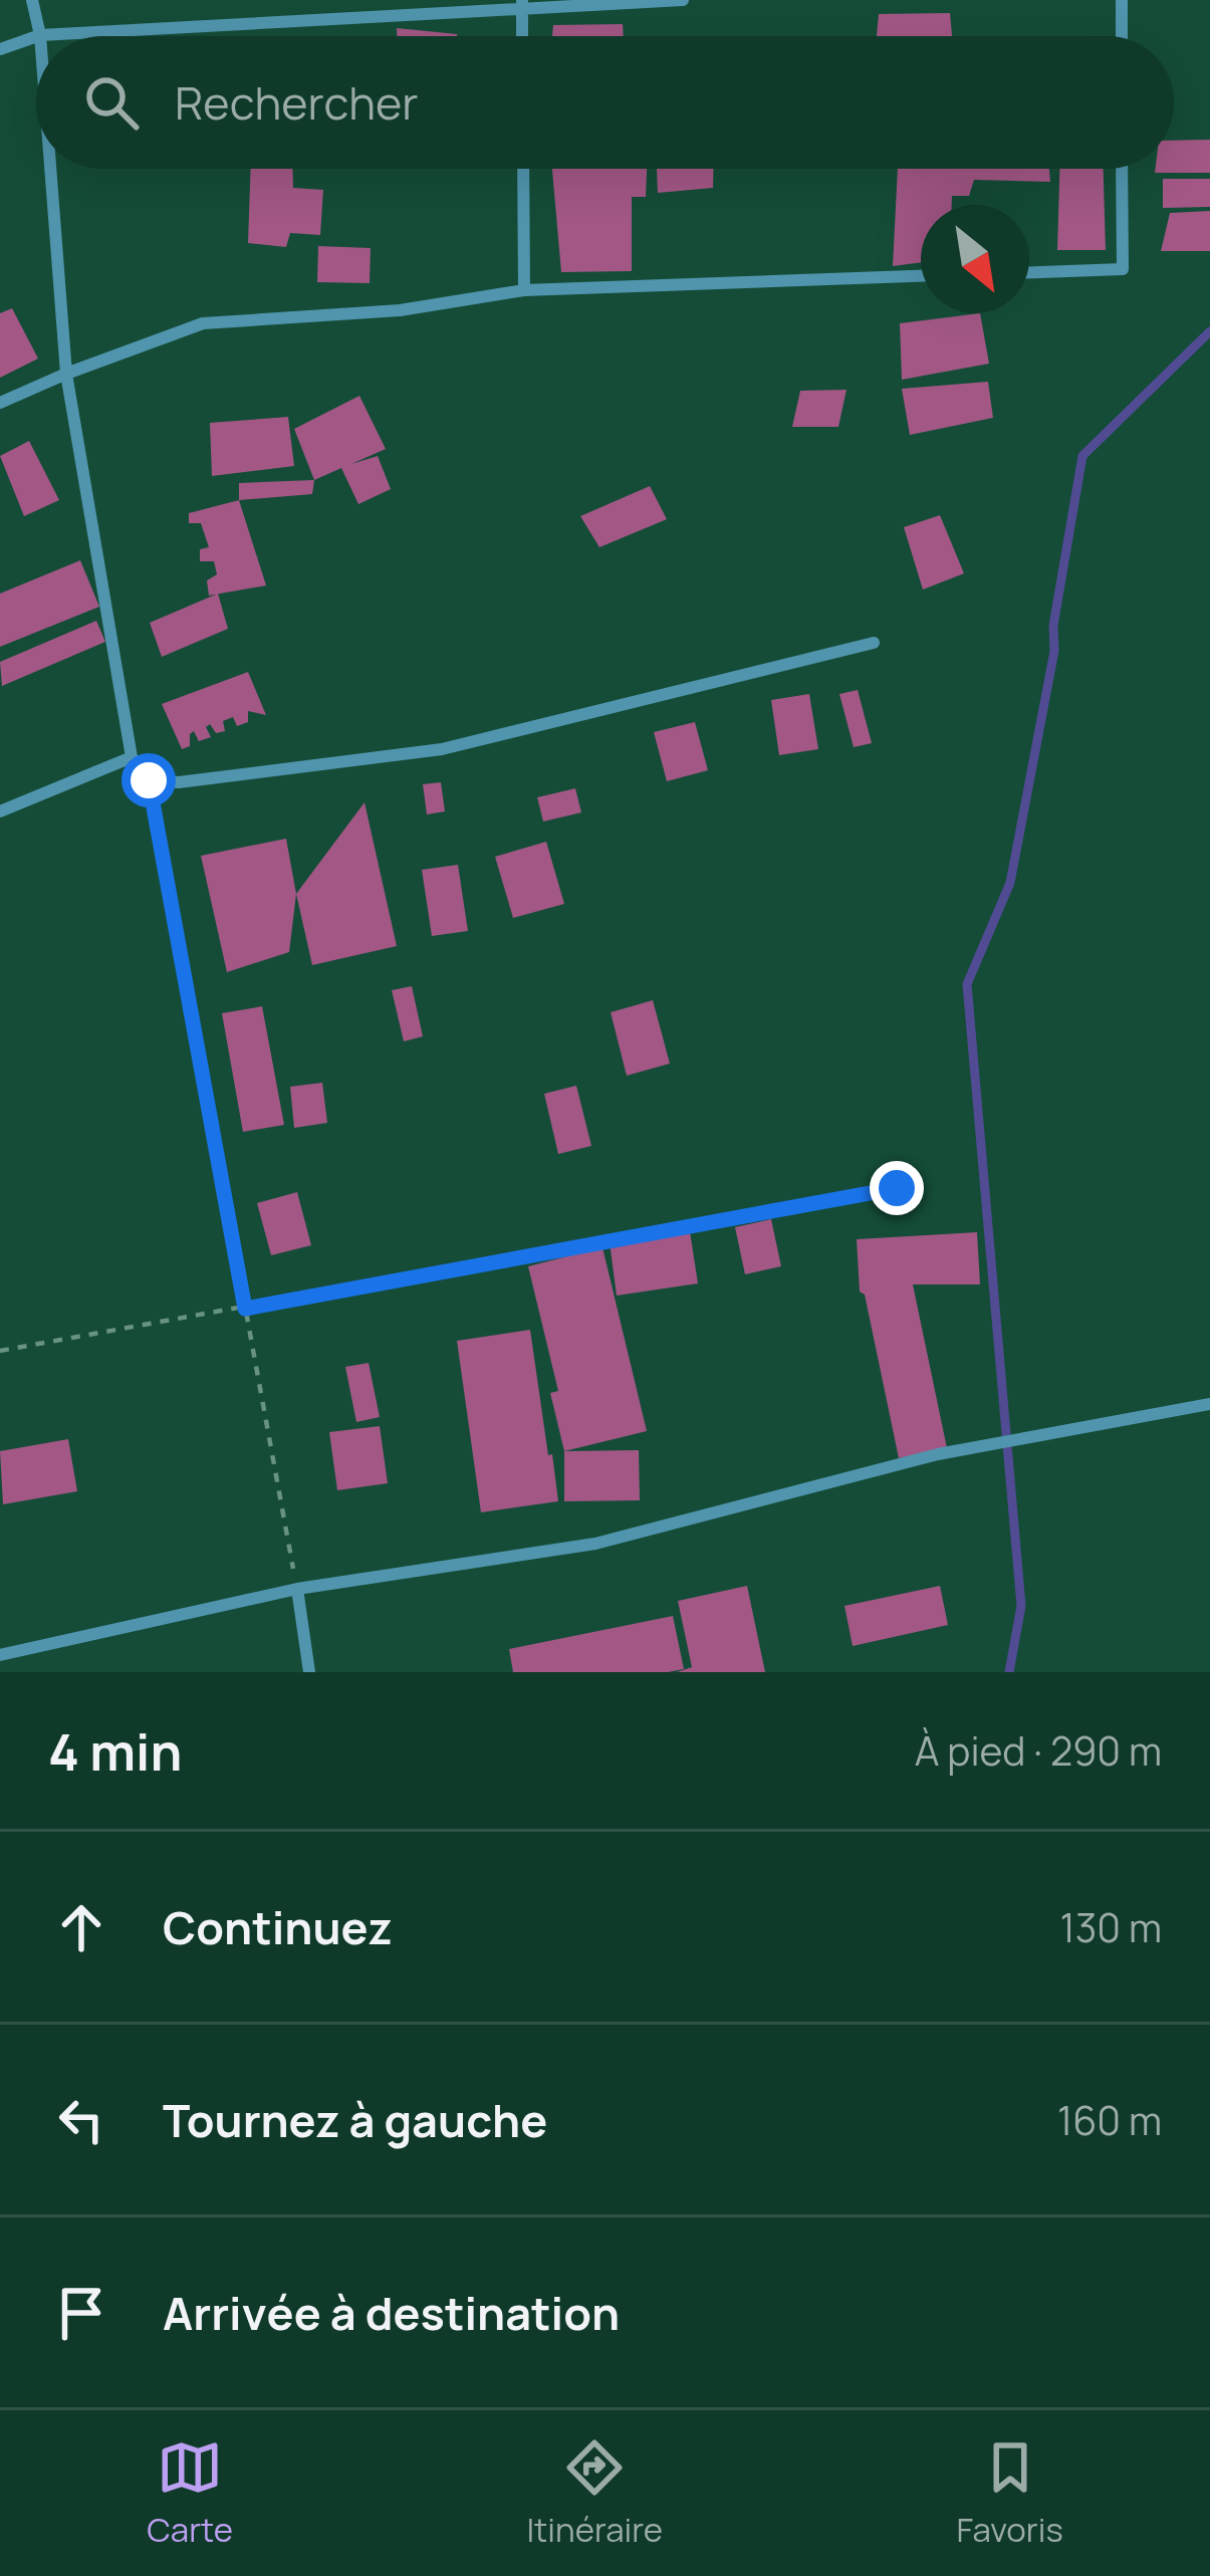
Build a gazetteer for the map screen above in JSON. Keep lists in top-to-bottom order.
{
  "north": "bottom right",
  "page": {
    "search": "Rechercher",
    "heading": ["4 min", "À pied · 290 m"],
    "list": [
      ["Continuez", "130 m"],
      ["Tournez à gauche", "160 m"],
      "Arrivée à destination"
    ],
    "nav": ["Carte", "Itinéraire", "Favoris"]
  }
}
